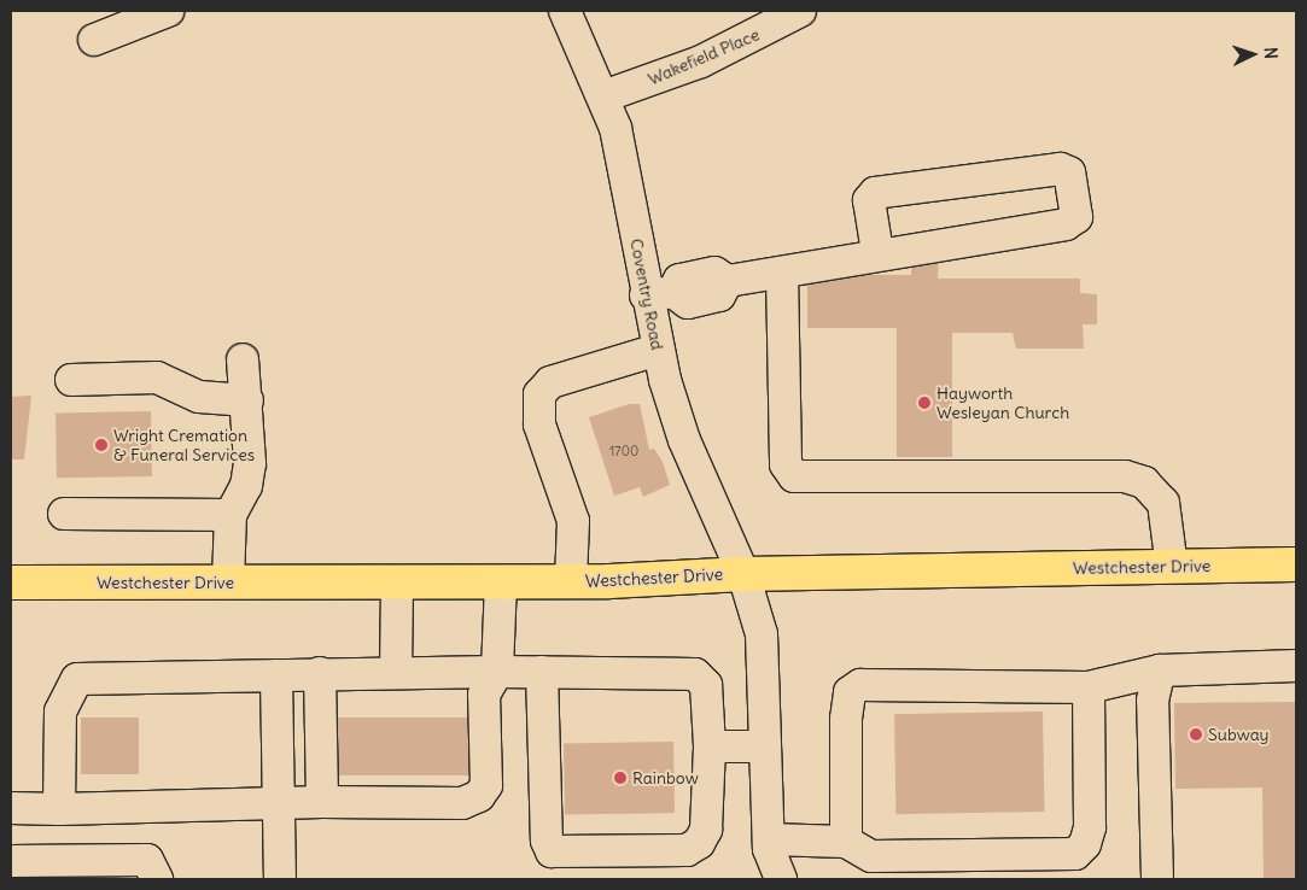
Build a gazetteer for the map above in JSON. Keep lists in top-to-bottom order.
{
  "streets": {
    "main road": ["Westchester Drive"],
    "street": ["Wakefield Place", "Coventry Road"]
  },
  "crossings": [
    ["Wakefield Place", "Coventry Road"],
    ["Coventry Road", "Westchester Drive"]
  ],
  "places": [
    "Hayworth Wesleyan Church",
    "Wright Cremation & Funeral Services",
    "Subway",
    "Rainbow"
  ],
  "house_numbers": ["1700"],
  "north": "right"
}
